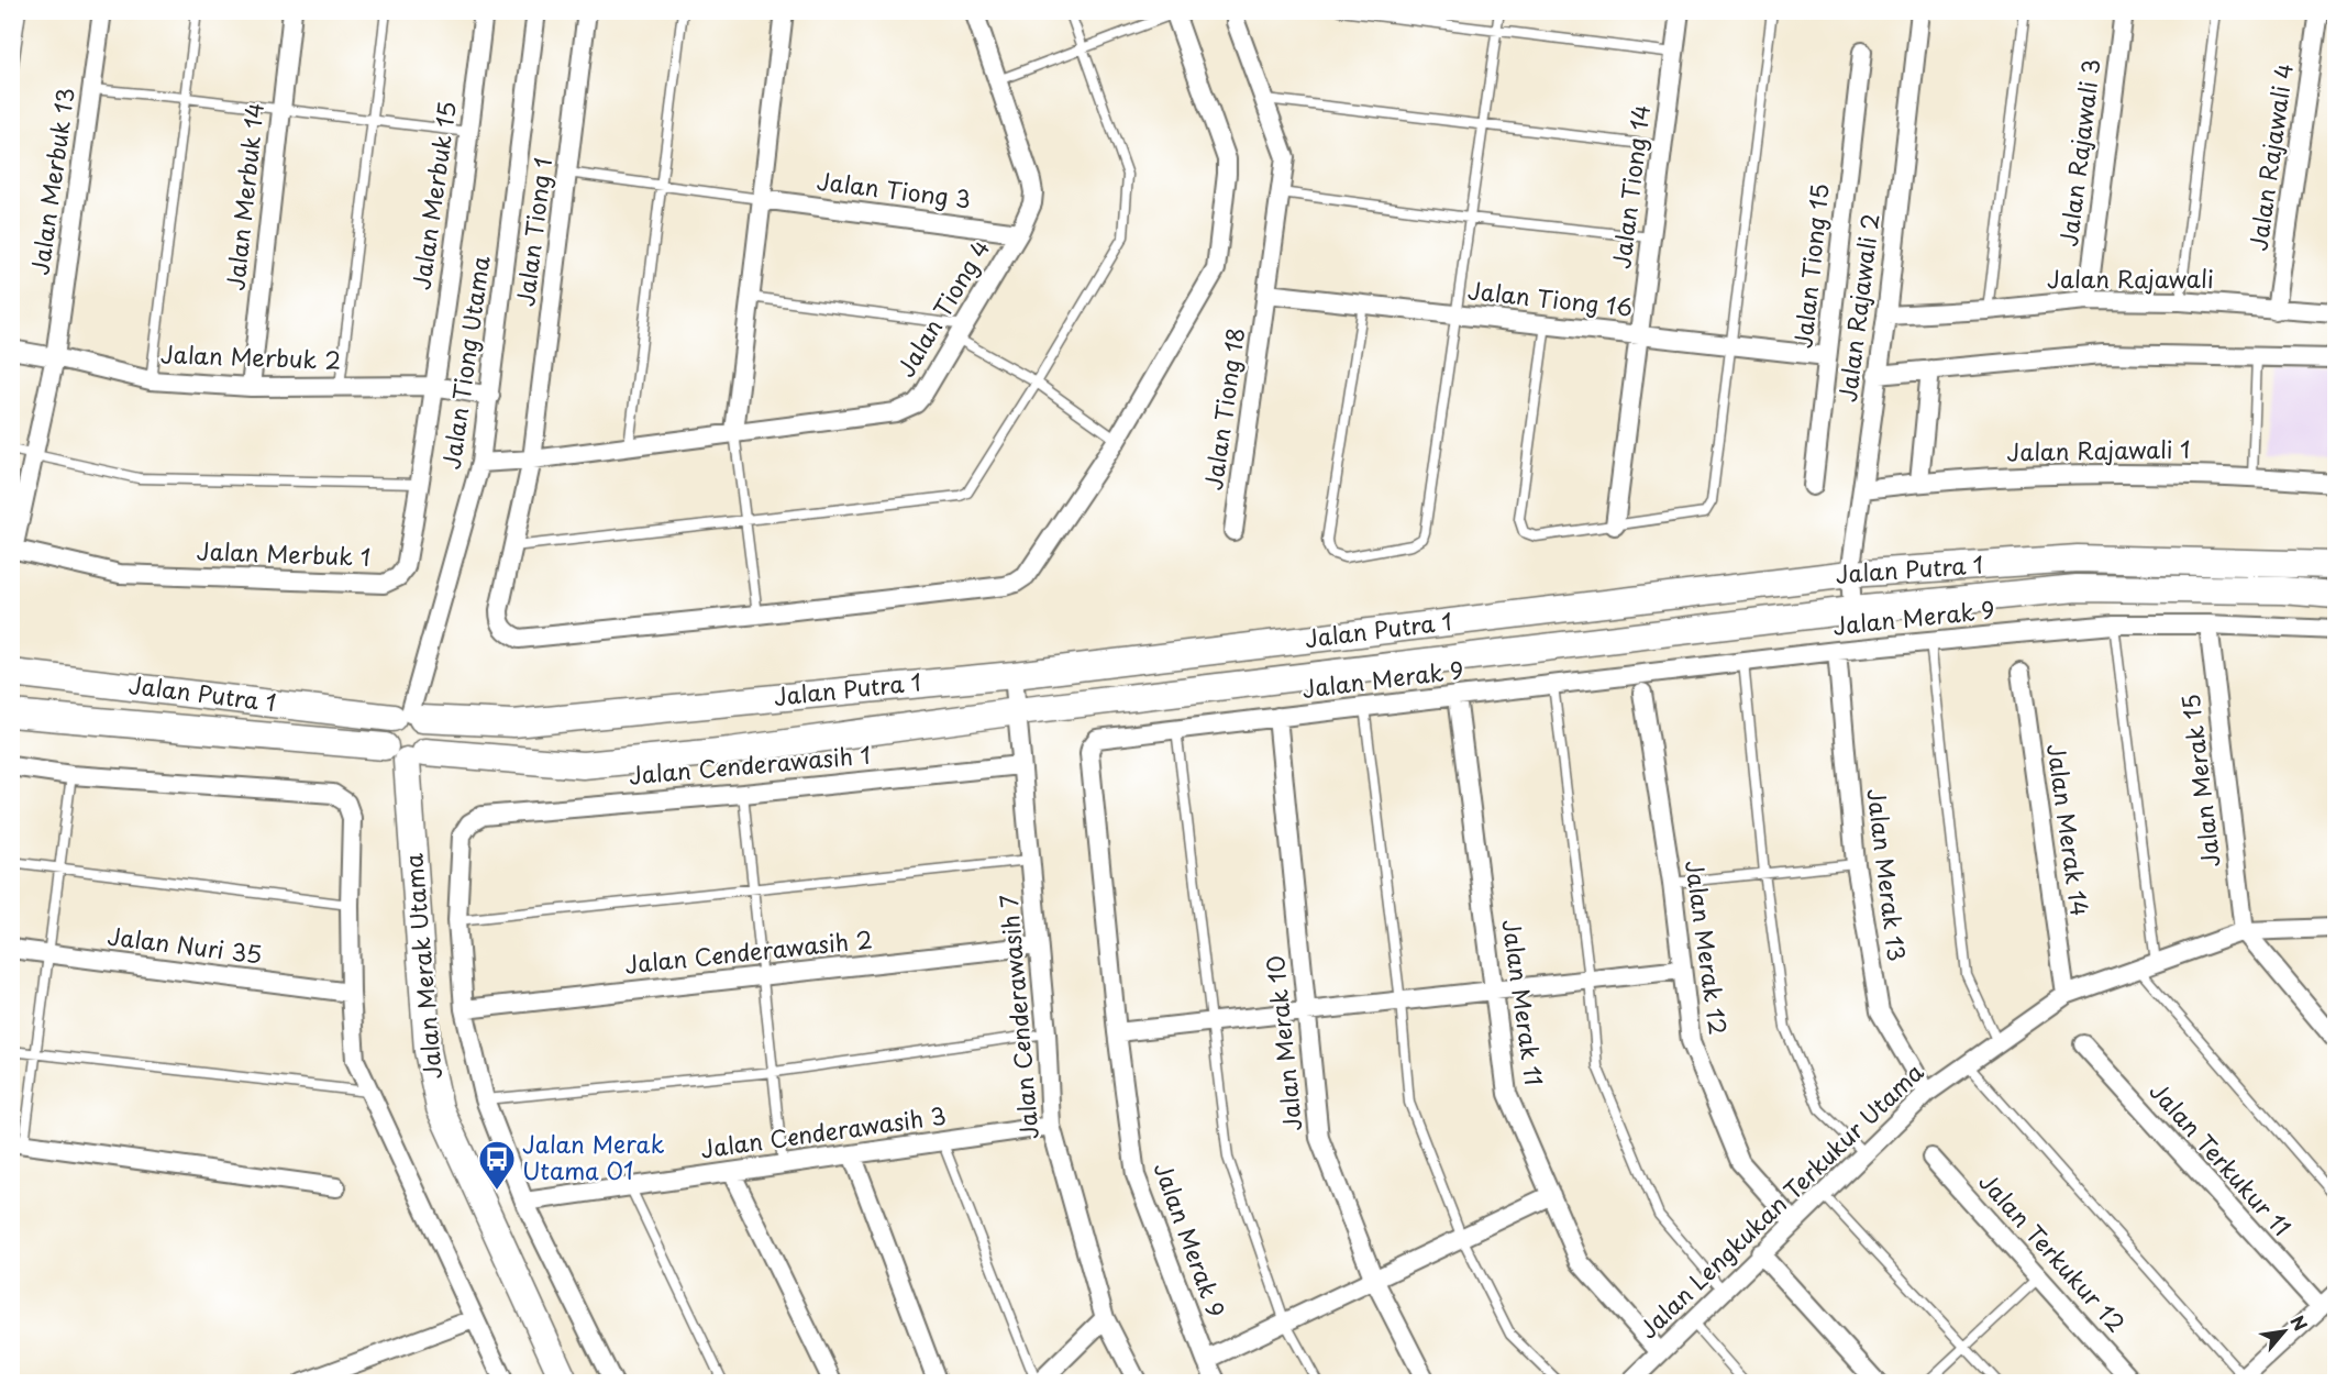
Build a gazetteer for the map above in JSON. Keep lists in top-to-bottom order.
{
  "streets": {
    "main road": ["Jalan Putra 1", "Jalan Merak Utama"],
    "street": [
      "Jalan Rajawali 3",
      "Jalan Rajawali 4",
      "Jalan Merbuk 13",
      "Jalan Tiong 14",
      "Jalan Tiong 3",
      "Jalan Merbuk 15",
      "Jalan Merbuk 14",
      "Jalan Tiong 1",
      "Jalan Tiong 15",
      "Jalan Rajawali",
      "Jalan Tiong 16",
      "Jalan Rajawali 2",
      "Jalan Tiong 4",
      "Jalan Merbuk 2",
      "Jalan Tiong Utama",
      "Jalan Tiong 18",
      "Jalan Rajawali 1",
      "Jalan Merbuk 1",
      "Jalan Merak 9",
      "Jalan Cenderawasih 1",
      "Jalan Merak 15",
      "Jalan Merak 14",
      "Jalan Merak 13",
      "Jalan Nuri 35",
      "Jalan Merak 12",
      "Jalan Cenderawasih 2",
      "Jalan Merak 11",
      "Jalan Cenderawasih 7",
      "Jalan Merak 10",
      "Jalan Cenderawasih 3",
      "Jalan Terkukur 11",
      "Jalan Lengkukan Terkukur Utama",
      "Jalan Terkukur 12"
    ]
  },
  "crossings": [
    ["Jalan Rajawali 3", "Jalan Rajawali"],
    ["Jalan Rajawali 4", "Jalan Rajawali"],
    ["Jalan Merbuk 13", "Jalan Merbuk 2"],
    ["Jalan Merbuk 13", "Jalan Merbuk 1"],
    ["Jalan Tiong 14", "Jalan Tiong 16"],
    ["Jalan Tiong 3", "Jalan Tiong 4"],
    ["Jalan Merbuk 15", "Jalan Merbuk 2"],
    ["Jalan Merbuk 15", "Jalan Merbuk 1"],
    ["Jalan Merbuk 14", "Jalan Merbuk 2"],
    ["Jalan Tiong 1", "Jalan Tiong 4"],
    ["Jalan Tiong 15", "Jalan Tiong 16"],
    ["Jalan Rajawali", "Jalan Rajawali 2"],
    ["Jalan Tiong 16", "Jalan Tiong 18"],
    ["Jalan Rajawali 2", "Jalan Rajawali 1"],
    ["Jalan Rajawali 2", "Jalan Putra 1"],
    ["Jalan Tiong 4", "Jalan Tiong Utama"],
    ["Jalan Merbuk 2", "Jalan Tiong Utama"],
    ["Jalan Merbuk 2", "Jalan Merbuk 1"],
    ["Jalan Tiong Utama", "Jalan Putra 1"],
    ["Jalan Tiong Utama", "Jalan Merak Utama"],
    ["Jalan Putra 1", "Jalan Merak Utama"],
    ["Jalan Putra 1", "Jalan Cenderawasih 7"],
    ["Jalan Merak 9", "Jalan Merak 15"],
    ["Jalan Merak 9", "Jalan Merak 13"],
    ["Jalan Merak 9", "Jalan Merak 11"],
    ["Jalan Merak 9", "Jalan Merak 10"],
    ["Jalan Cenderawasih 1", "Jalan Cenderawasih 7"],
    ["Jalan Merak 15", "Jalan Lengkukan Terkukur Utama"],
    ["Jalan Merak 14", "Jalan Lengkukan Terkukur Utama"],
    ["Jalan Merak 13", "Jalan Lengkukan Terkukur Utama"],
    ["Jalan Merak 12", "Jalan Lengkukan Terkukur Utama"],
    ["Jalan Cenderawasih 2", "Jalan Cenderawasih 7"],
    ["Jalan Merak 11", "Jalan Lengkukan Terkukur Utama"],
    ["Jalan Cenderawasih 7", "Jalan Cenderawasih 3"]
  ],
  "places": {
    "bus stop": ["Jalan Merak Utama 01"]
  },
  "north": "top right"
}
